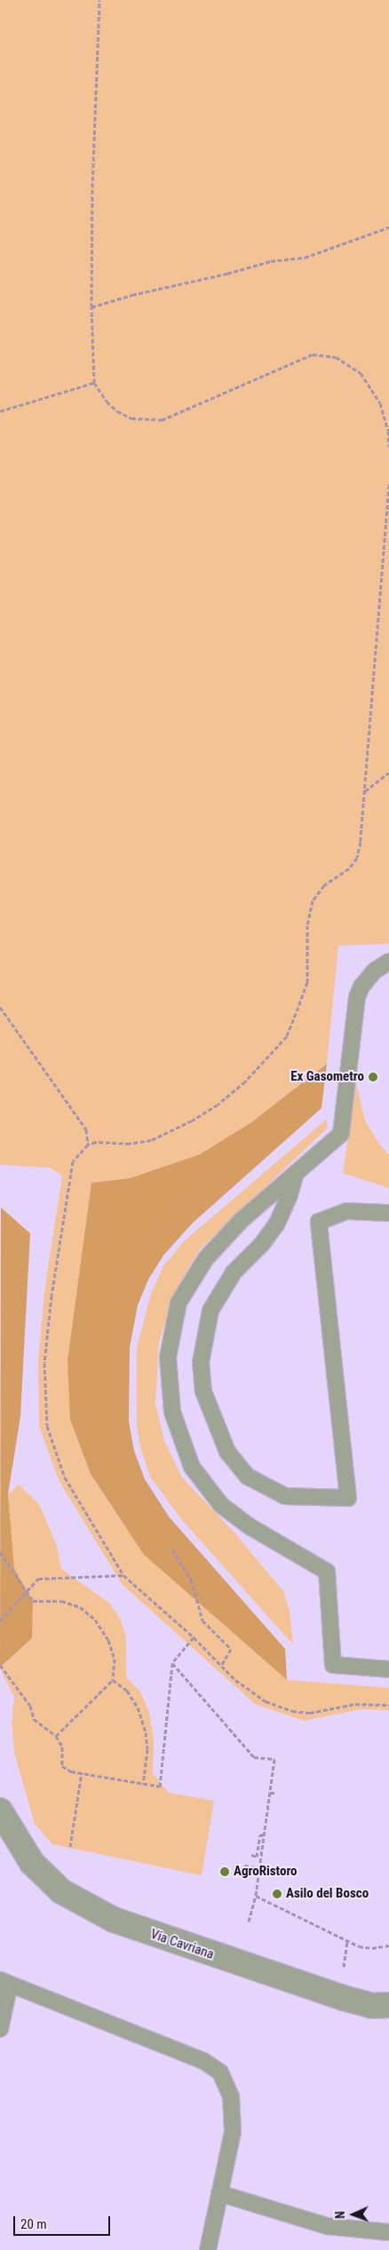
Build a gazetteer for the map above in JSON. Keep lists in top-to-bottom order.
{
  "streets": {
    "street": ["Via Cavriana"]
  },
  "places": ["Ex Gasometro", "AgroRistoro", "Asilo del Bosco"],
  "scale_bar": "20 m",
  "north": "left"
}
